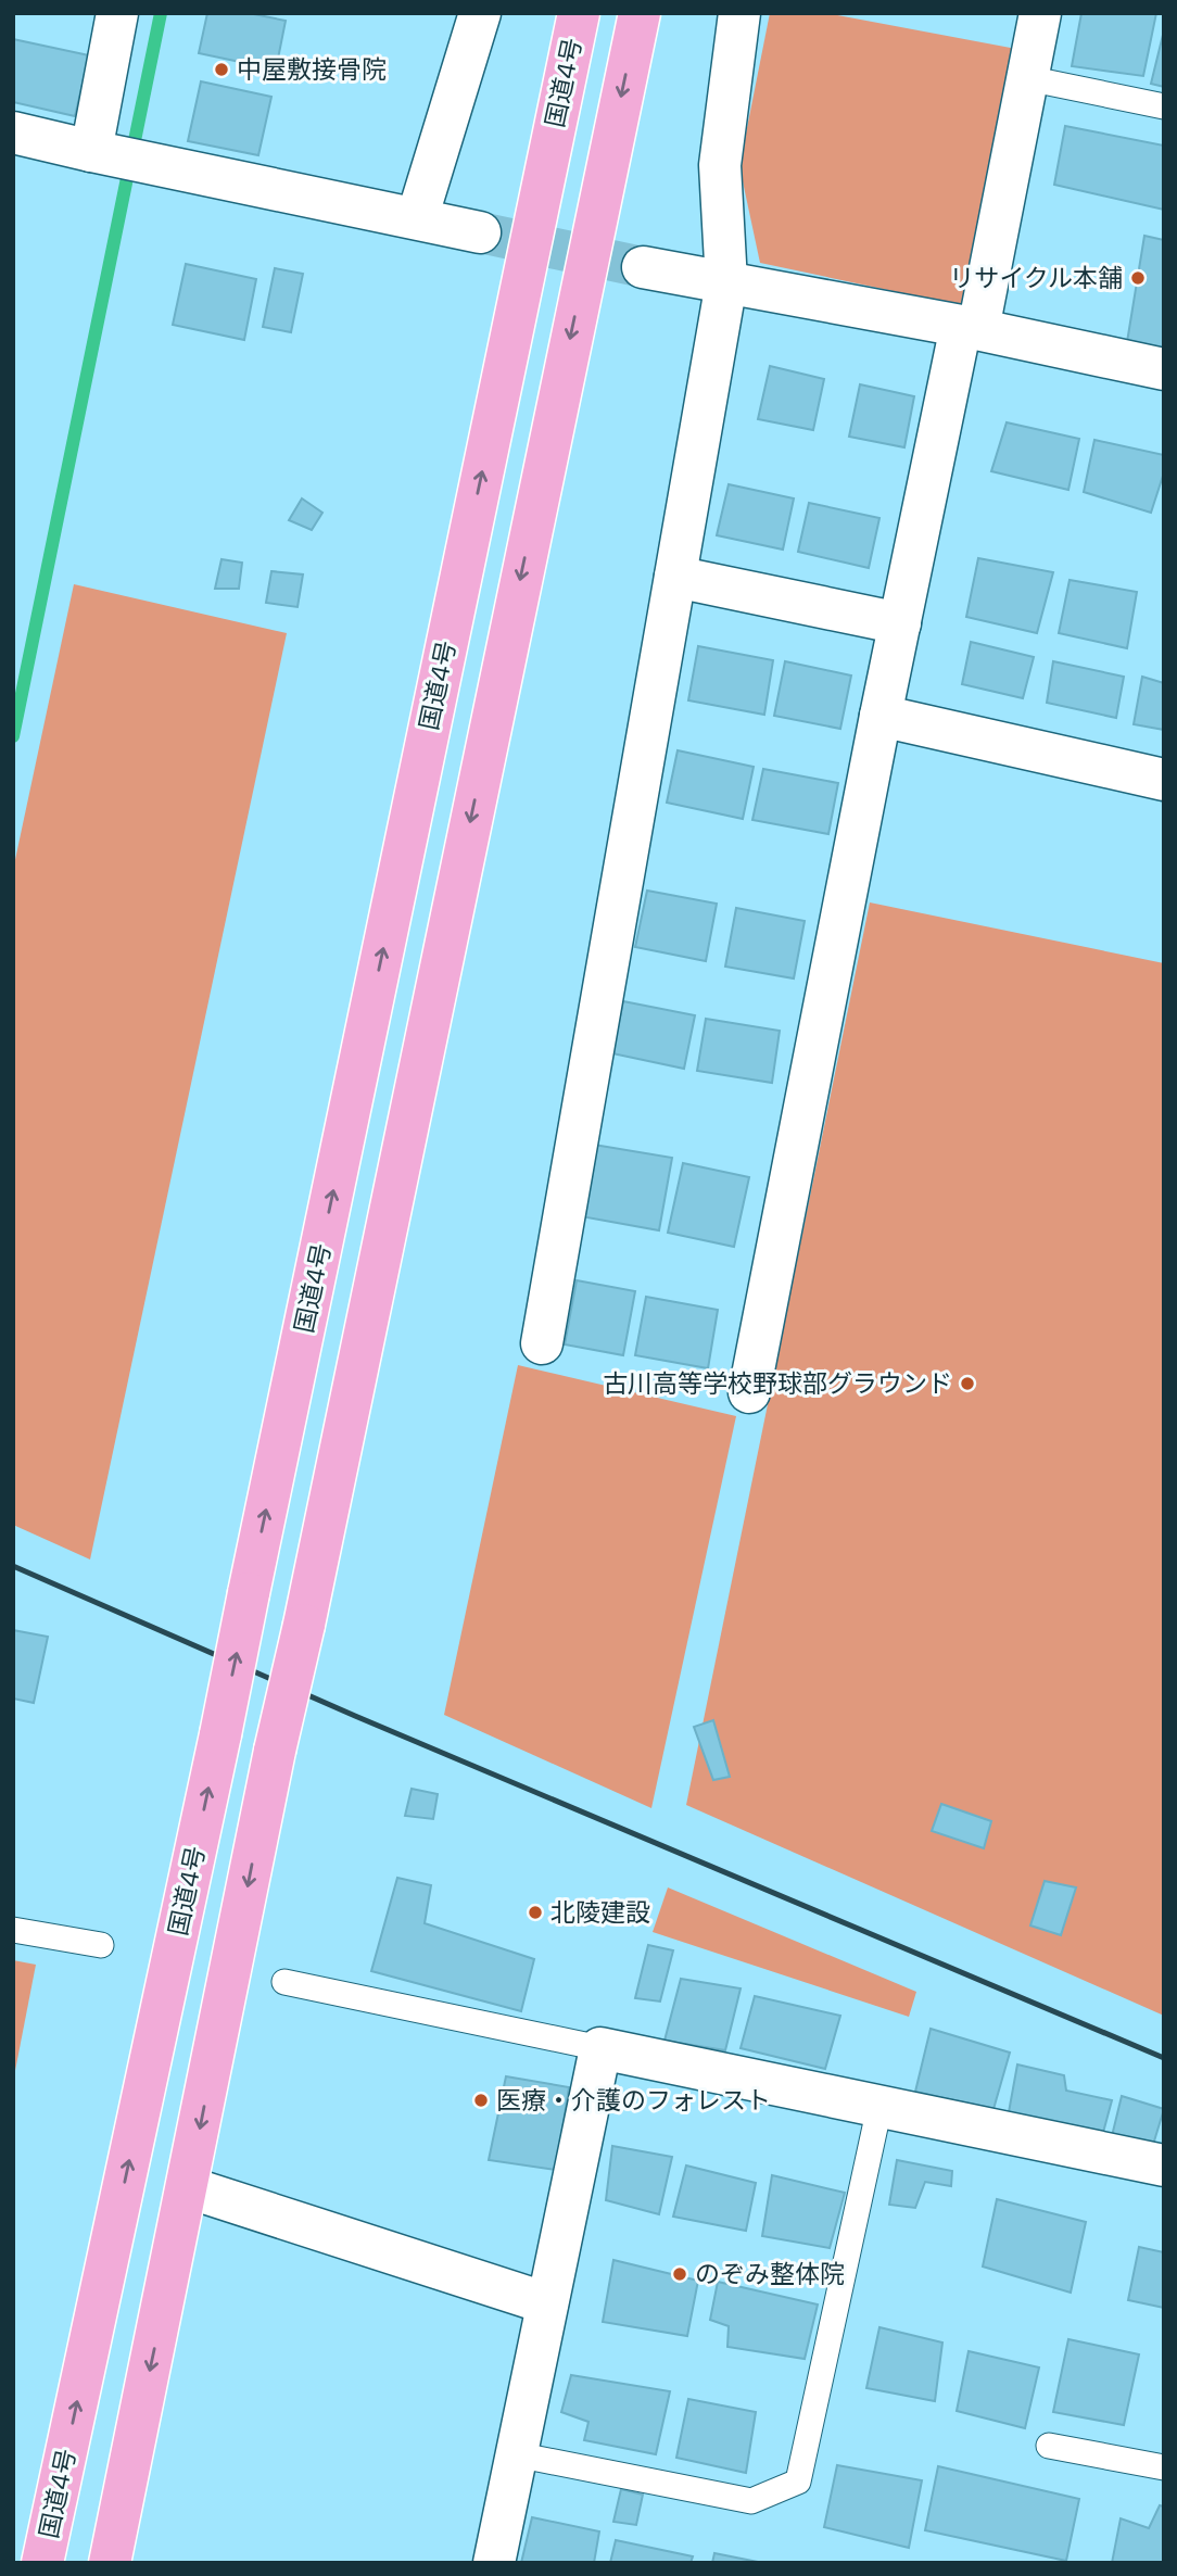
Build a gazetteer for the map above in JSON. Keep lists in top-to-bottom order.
{
  "streets": {
    "highway": ["国道4号"]
  },
  "places": [
    "中屋敷接骨院",
    "リサイクル本舗",
    "古川高等学校野球部グラウンド",
    "北陵建設",
    "医療・介護のフォレスト",
    "のぞみ整体院"
  ]
}
